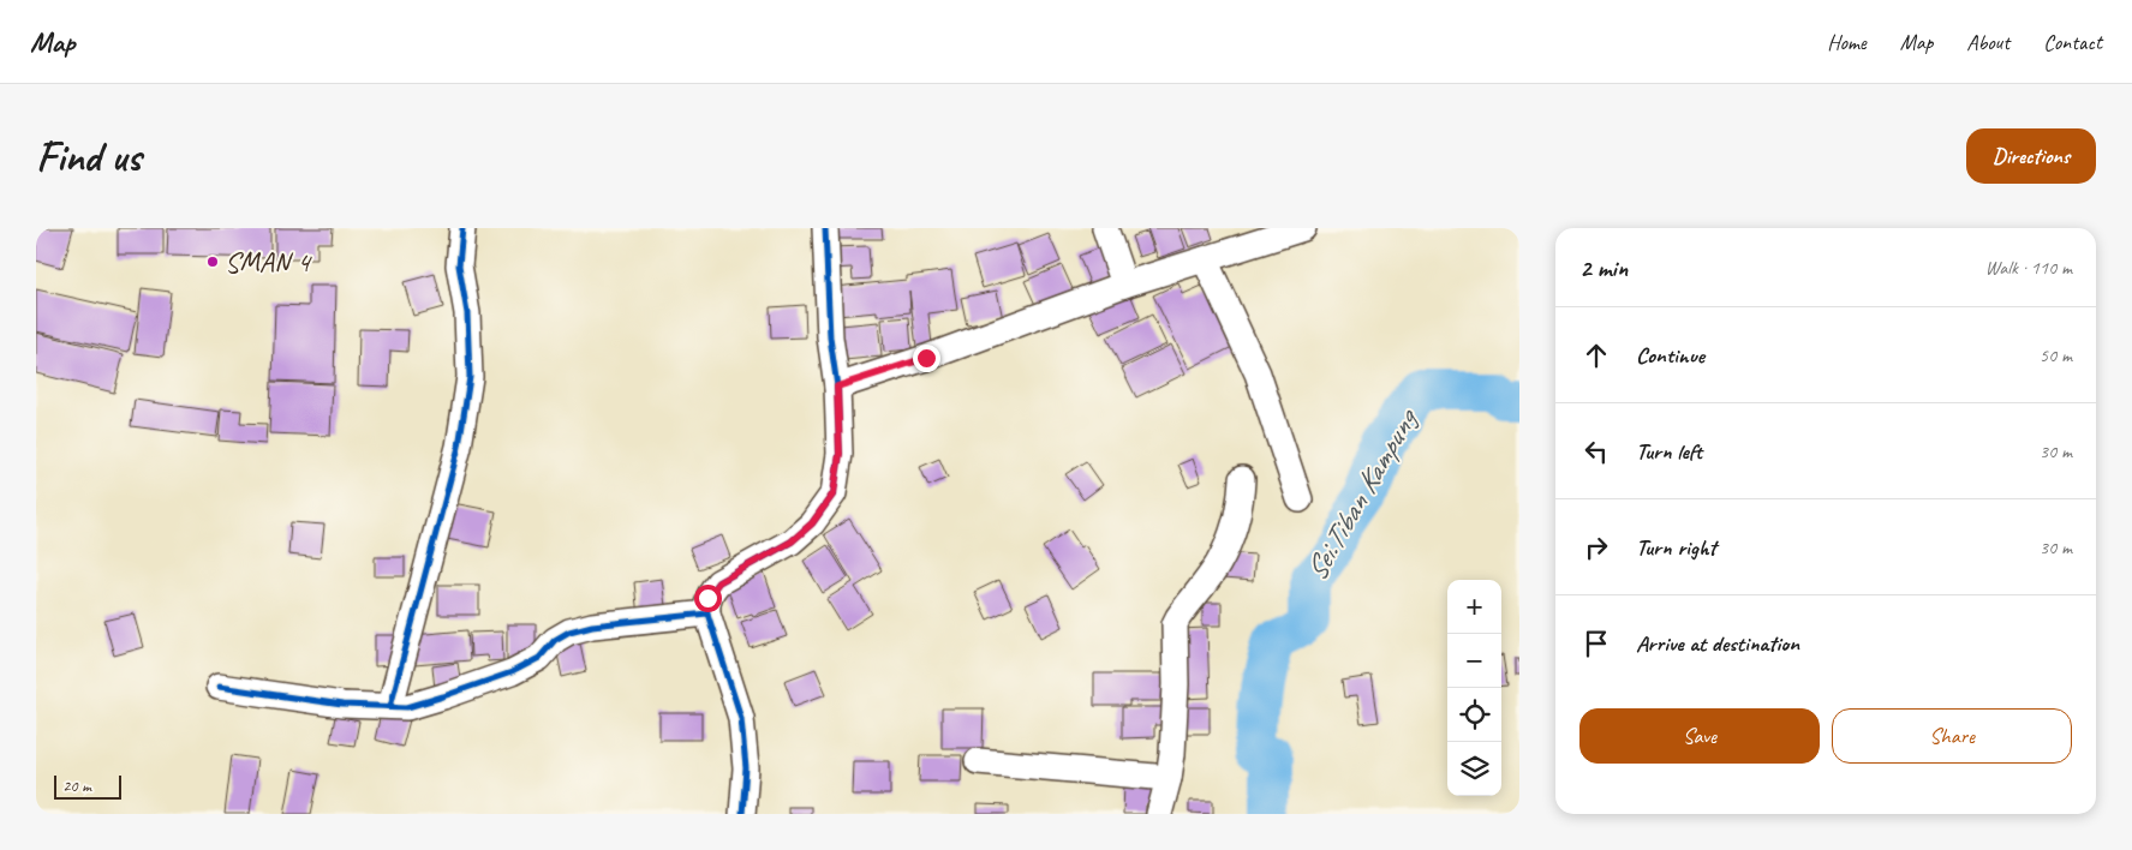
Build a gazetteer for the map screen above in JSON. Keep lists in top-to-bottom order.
{
  "water": ["Sei.Tiban Kampung"],
  "places": ["SMAN 4"],
  "scale_bar": "20 m",
  "page": {
    "header": "Map",
    "nav": [
      "Home",
      "Map",
      "About",
      "Contact"
    ],
    "buttons": [
      "Directions",
      ["Save", "Share"]
    ],
    "title": "Find us",
    "heading": ["2 min", "Walk · 110 m"],
    "list": [
      ["Continue", "50 m"],
      ["Turn left", "30 m"],
      ["Turn right", "30 m"],
      "Arrive at destination"
    ],
    "map_buttons": ["+", "−"],
    "scale": "20 m"
  }
}
